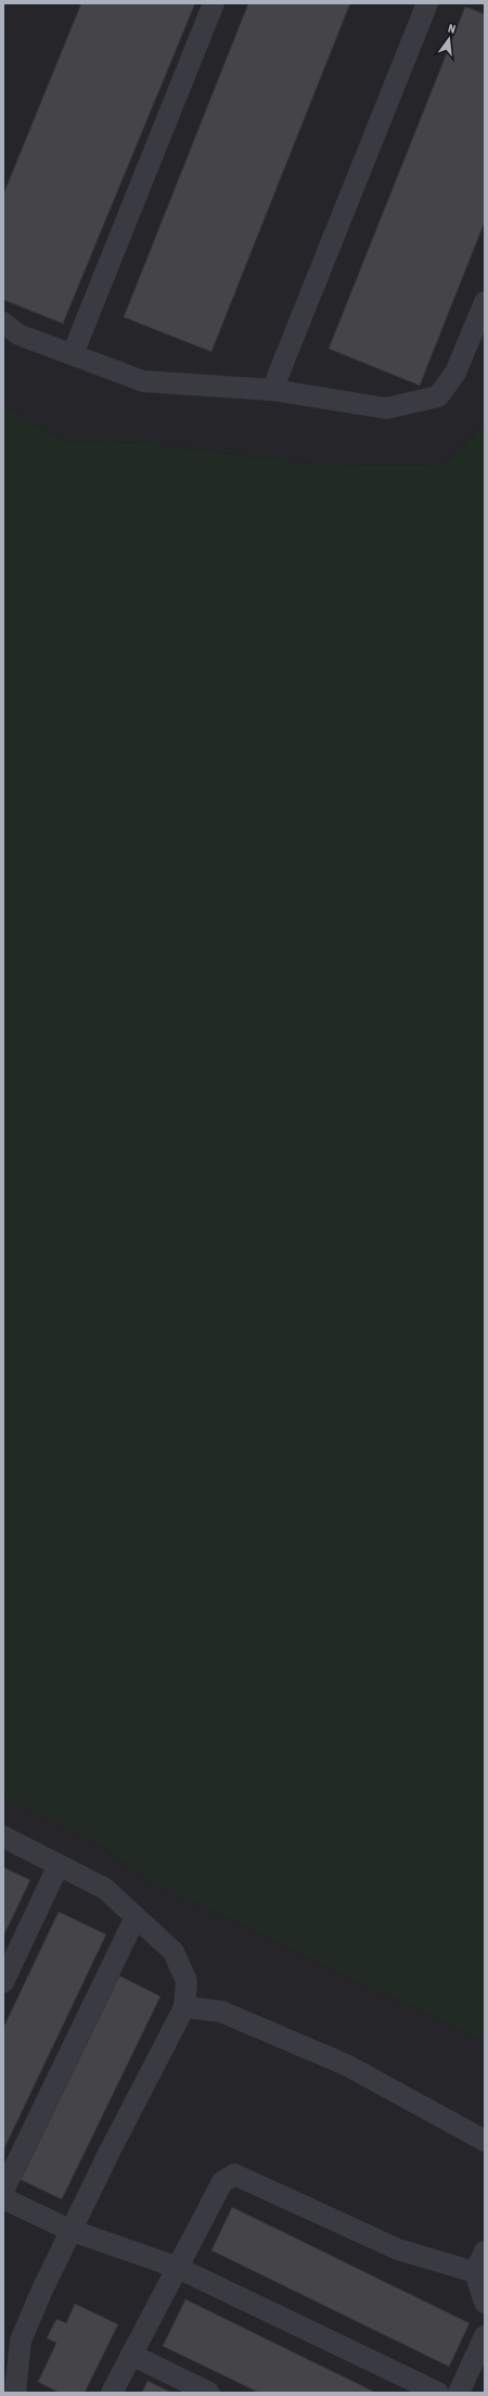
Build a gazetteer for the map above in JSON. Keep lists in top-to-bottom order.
{
  "north": "top"
}
